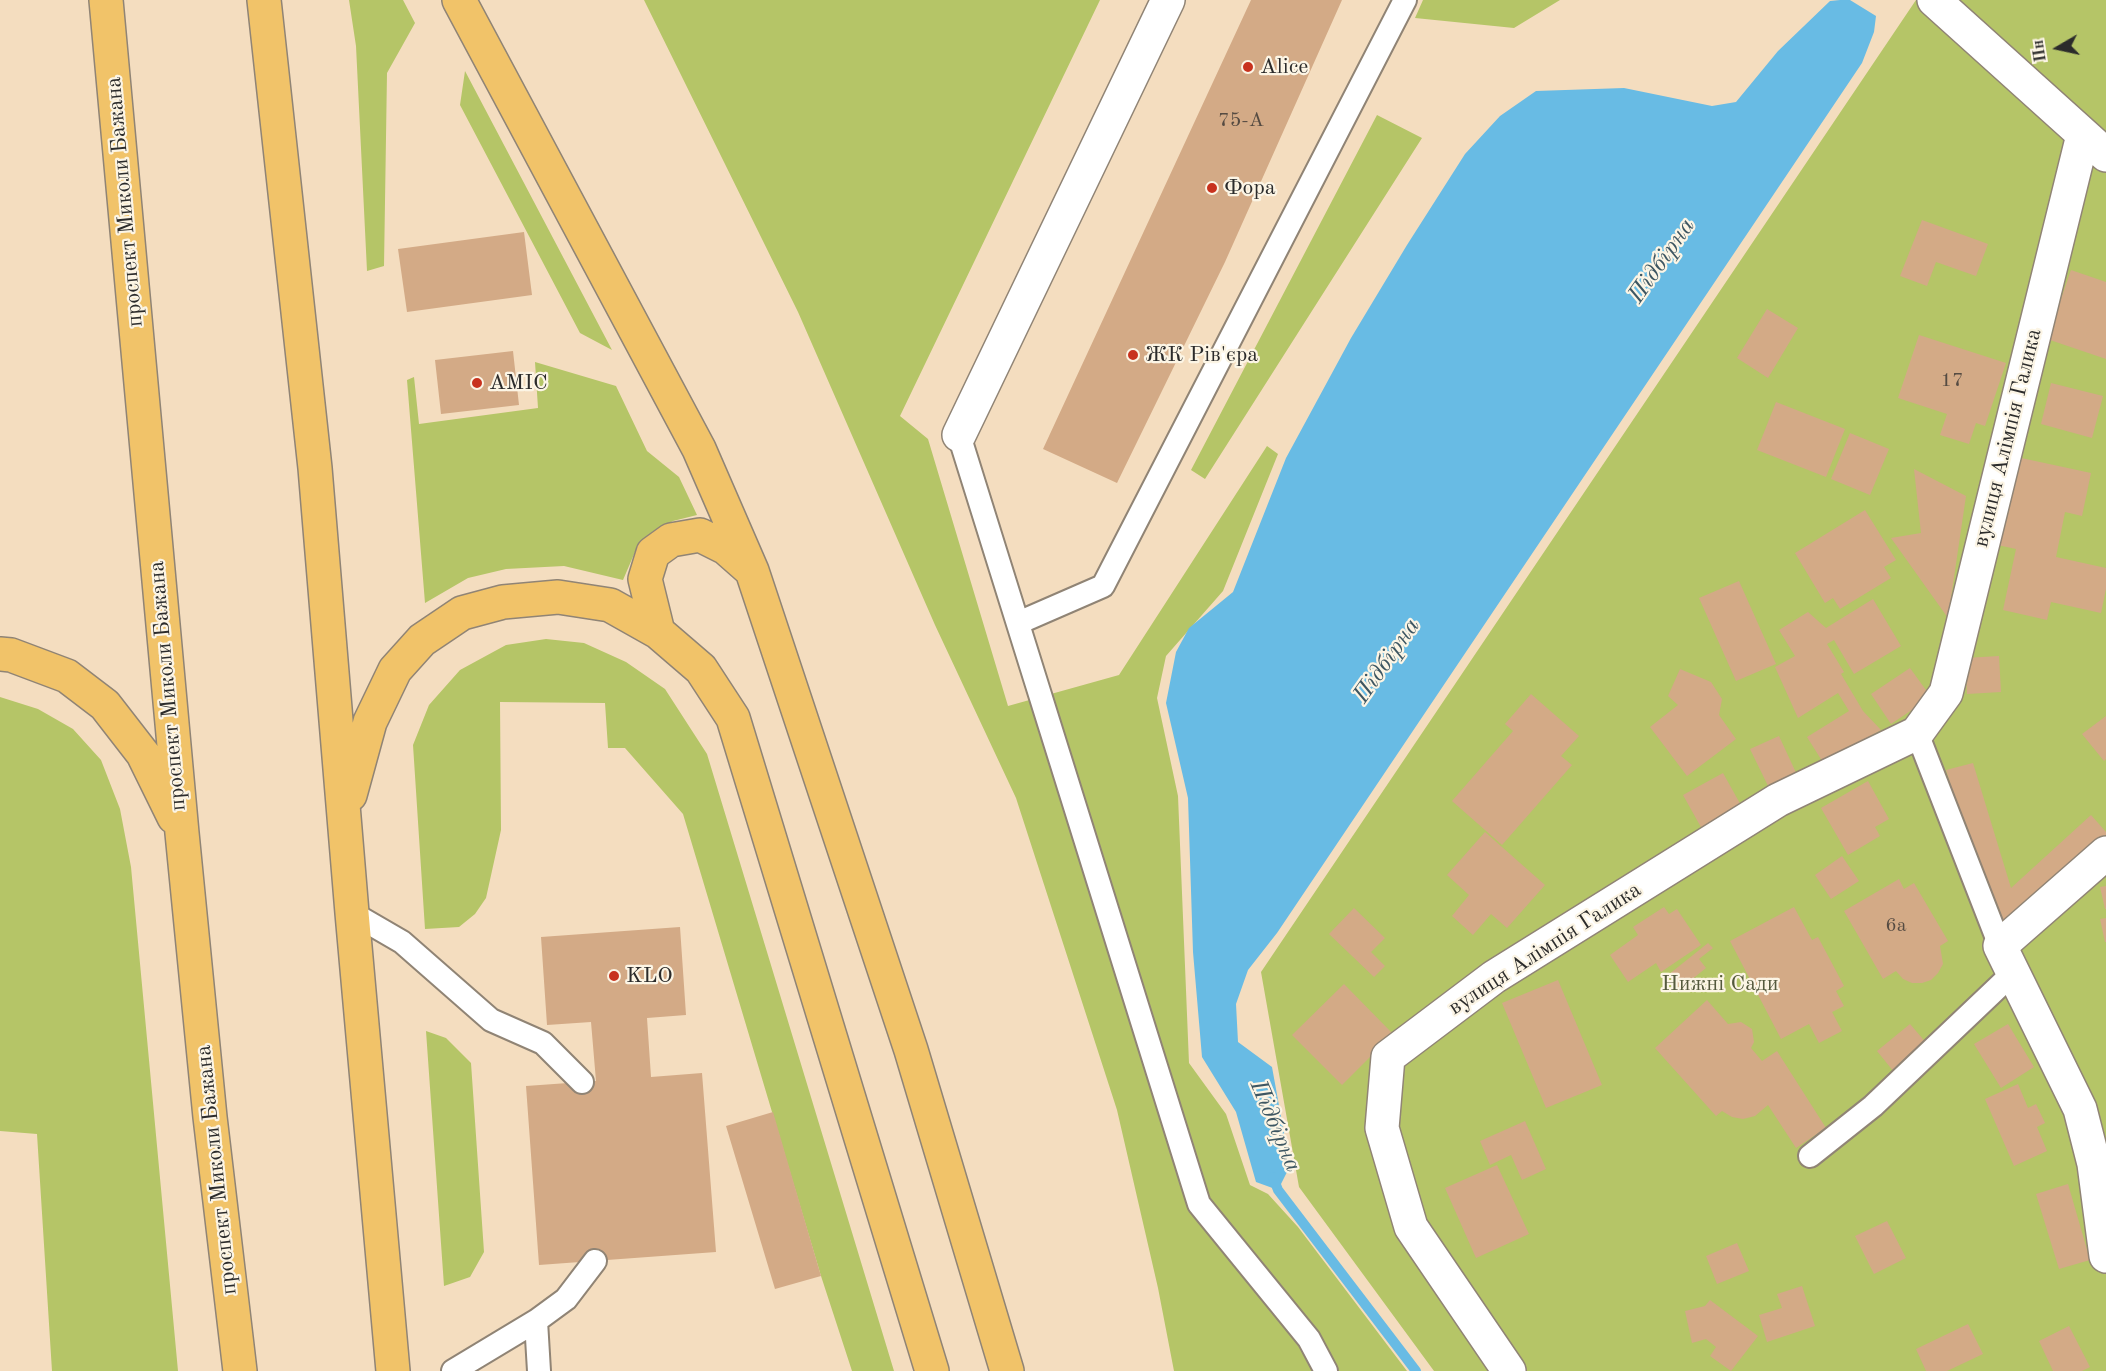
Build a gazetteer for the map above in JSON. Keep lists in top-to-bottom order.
{
  "streets": {
    "highway": ["проспект Миколи Бажана"],
    "street": ["вулиця Алімпія Галика"]
  },
  "water": ["Підбірна"],
  "parks": ["Нижні Сади"],
  "places": [
    "Alice",
    "Фора",
    "ЖК Рів'єра",
    "AMIC",
    "KLO"
  ],
  "house_numbers": ["75-А", "17", "6а"],
  "north": "left"
}
